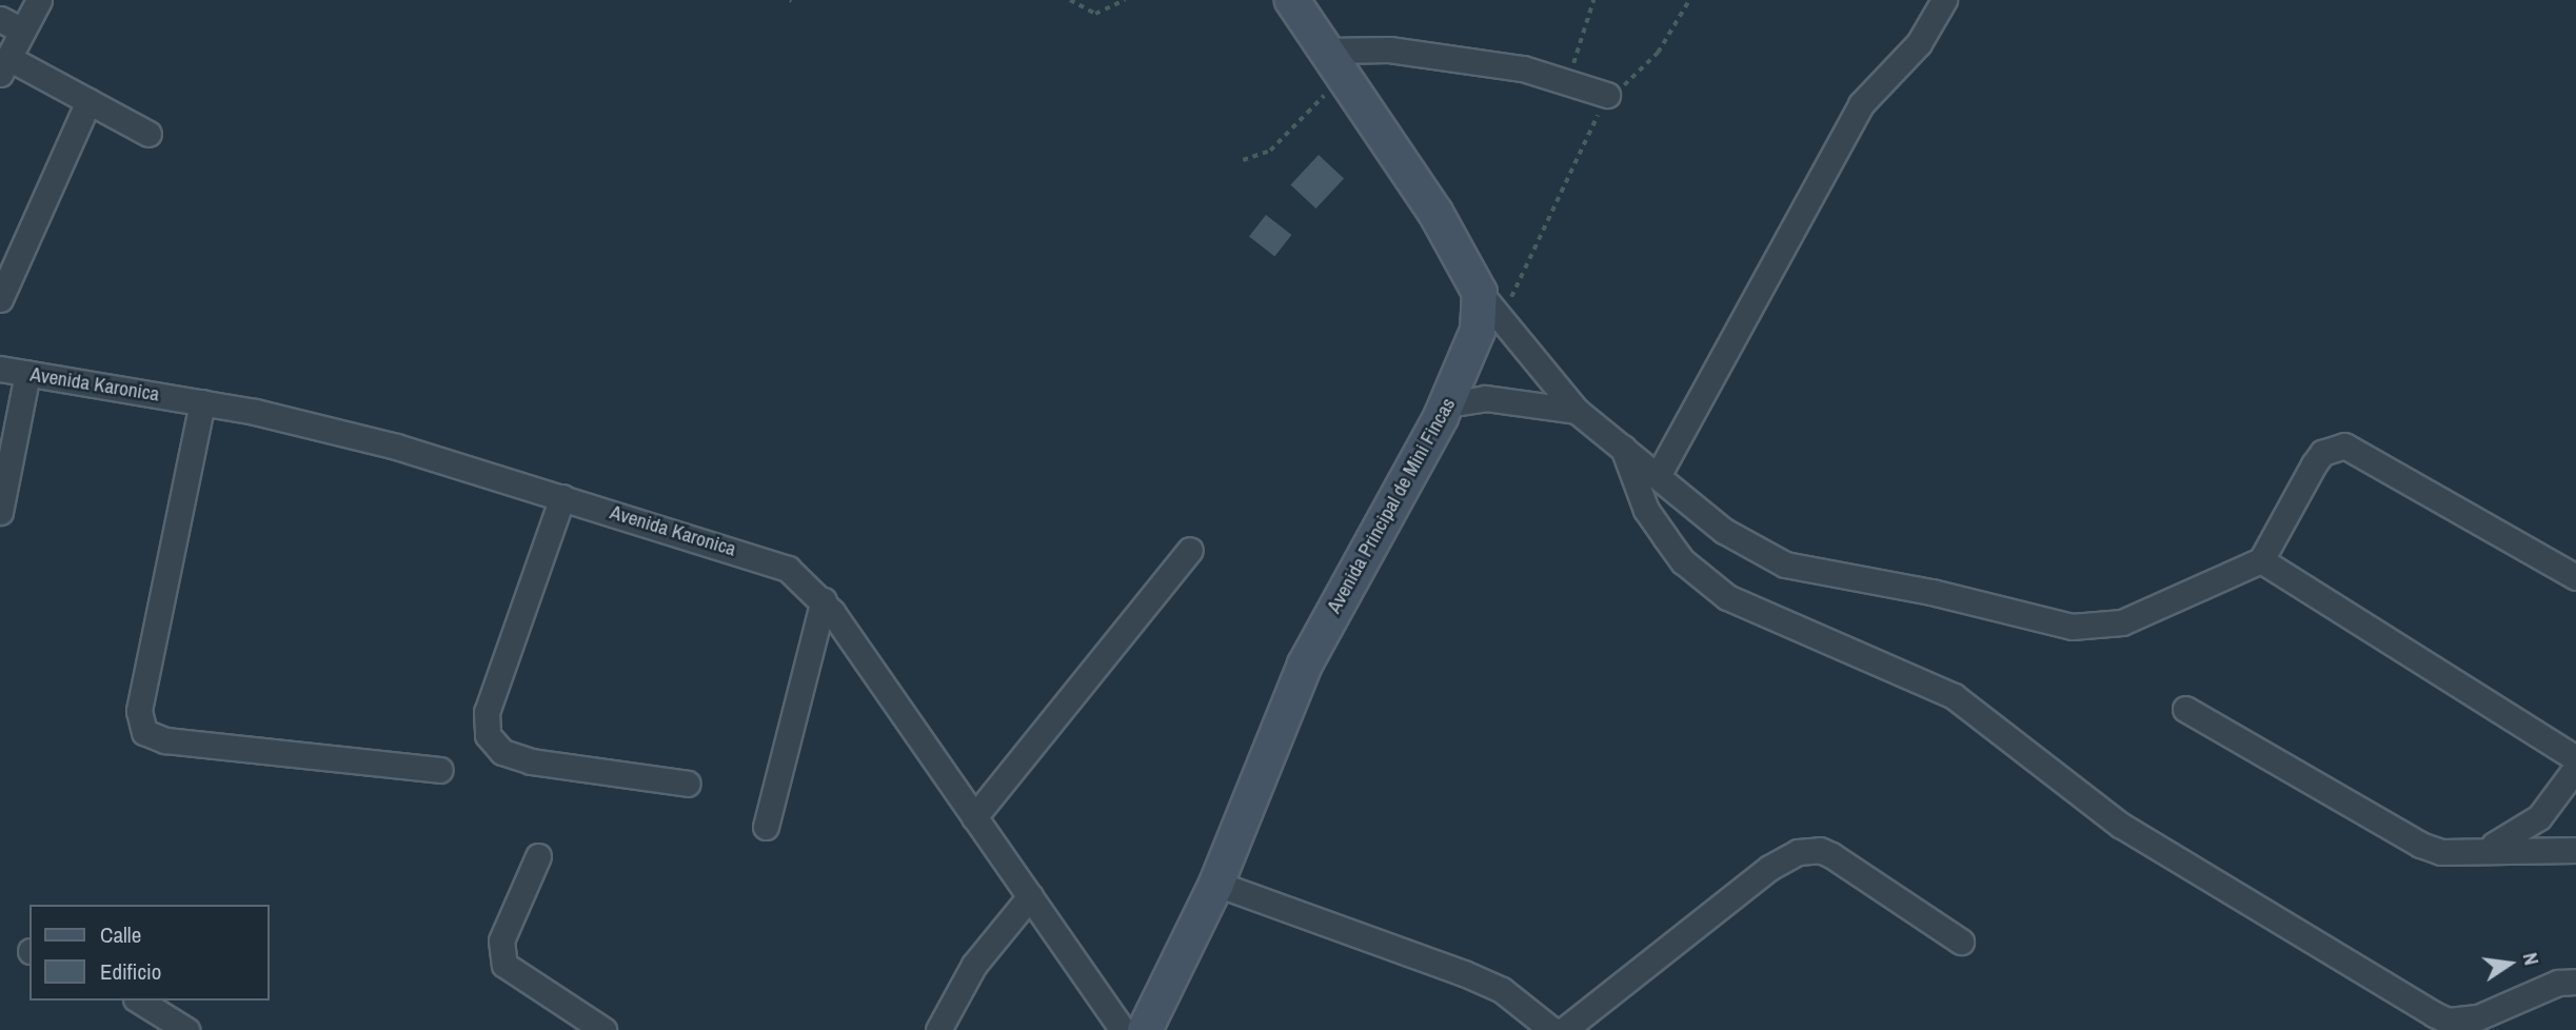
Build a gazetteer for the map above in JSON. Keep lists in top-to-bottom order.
{
  "streets": {
    "street": ["Avenida Karonica", "Avenida Principal de Mini Fincas"]
  },
  "legend": ["Calle", "Edificio"],
  "north": "right"
}
